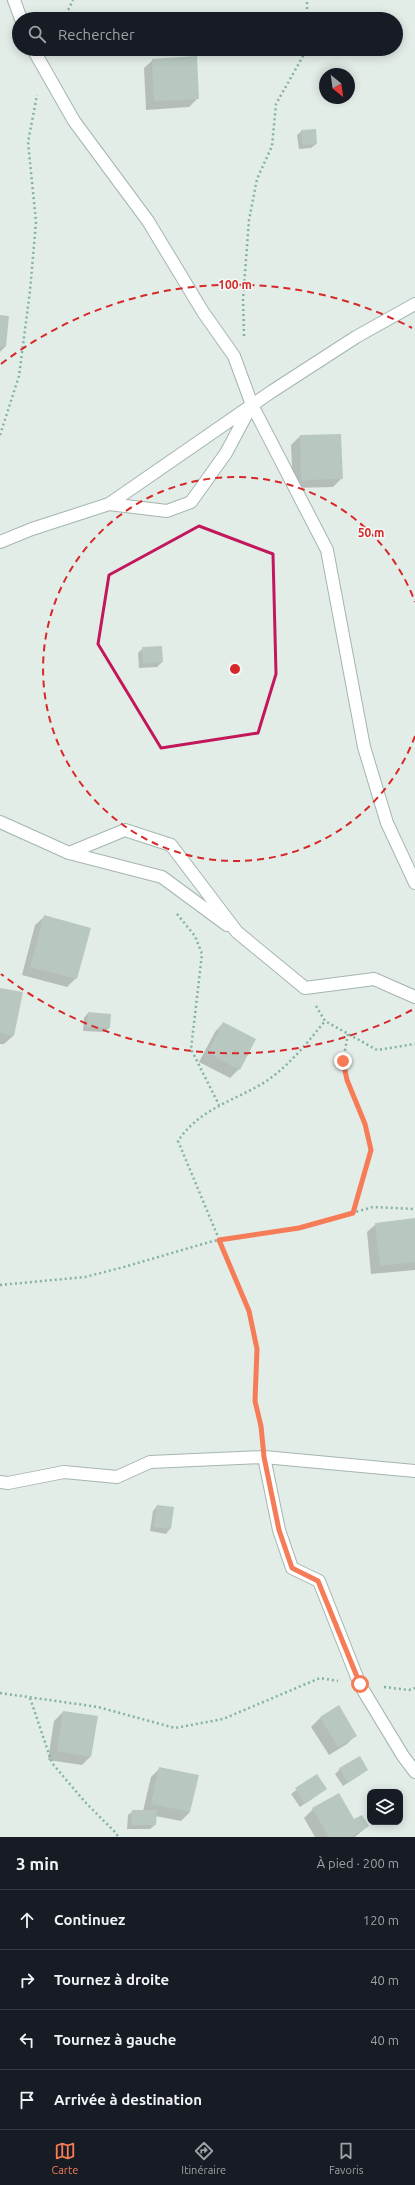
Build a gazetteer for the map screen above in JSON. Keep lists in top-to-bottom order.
{
  "north": "bottom right",
  "page": {
    "search": "Rechercher",
    "heading": ["3 min", "À pied · 200 m"],
    "list": [
      ["Continuez", "120 m"],
      ["Tournez à droite", "40 m"],
      ["Tournez à gauche", "40 m"],
      "Arrivée à destination"
    ],
    "nav": ["Carte", "Itinéraire", "Favoris"]
  },
  "rings": ["100 m", "50 m"]
}
